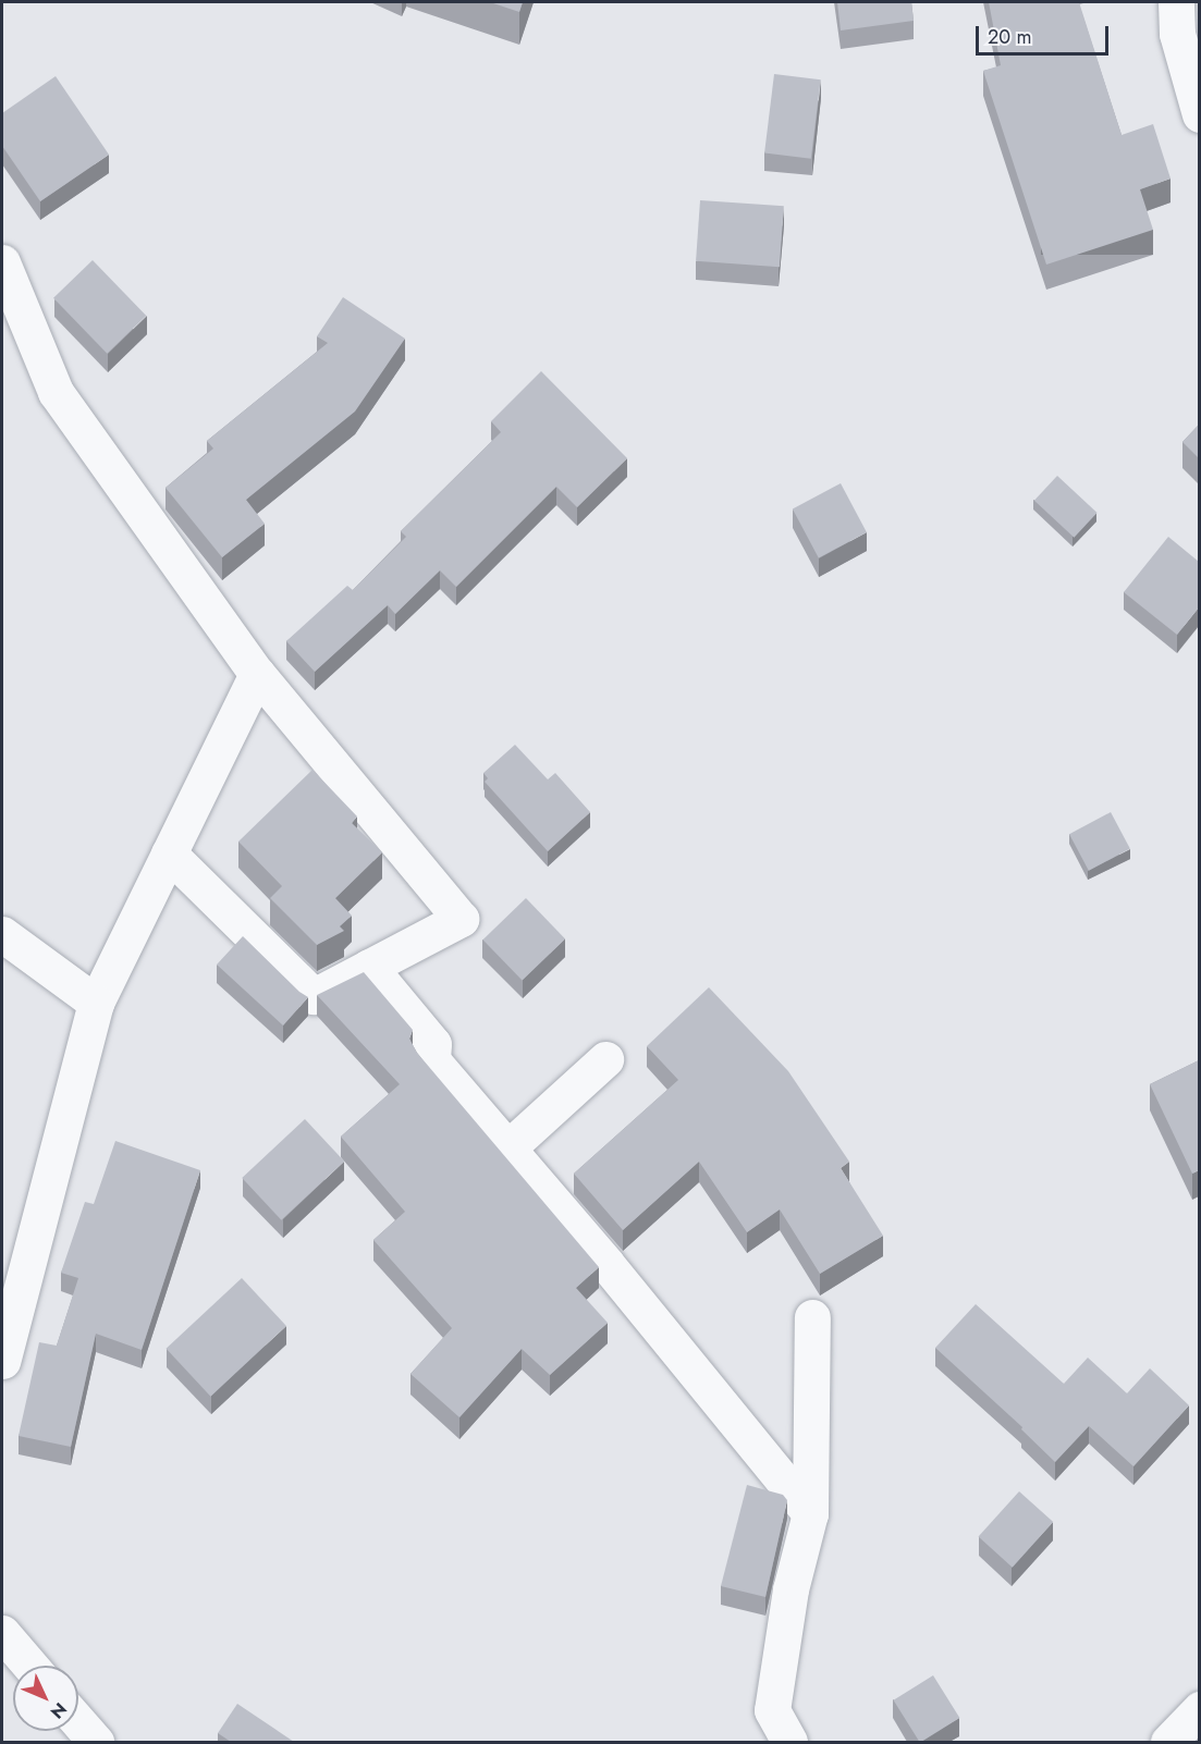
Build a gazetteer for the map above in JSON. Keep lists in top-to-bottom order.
{
  "scale_bar": "20 m",
  "north": "bottom right"
}
